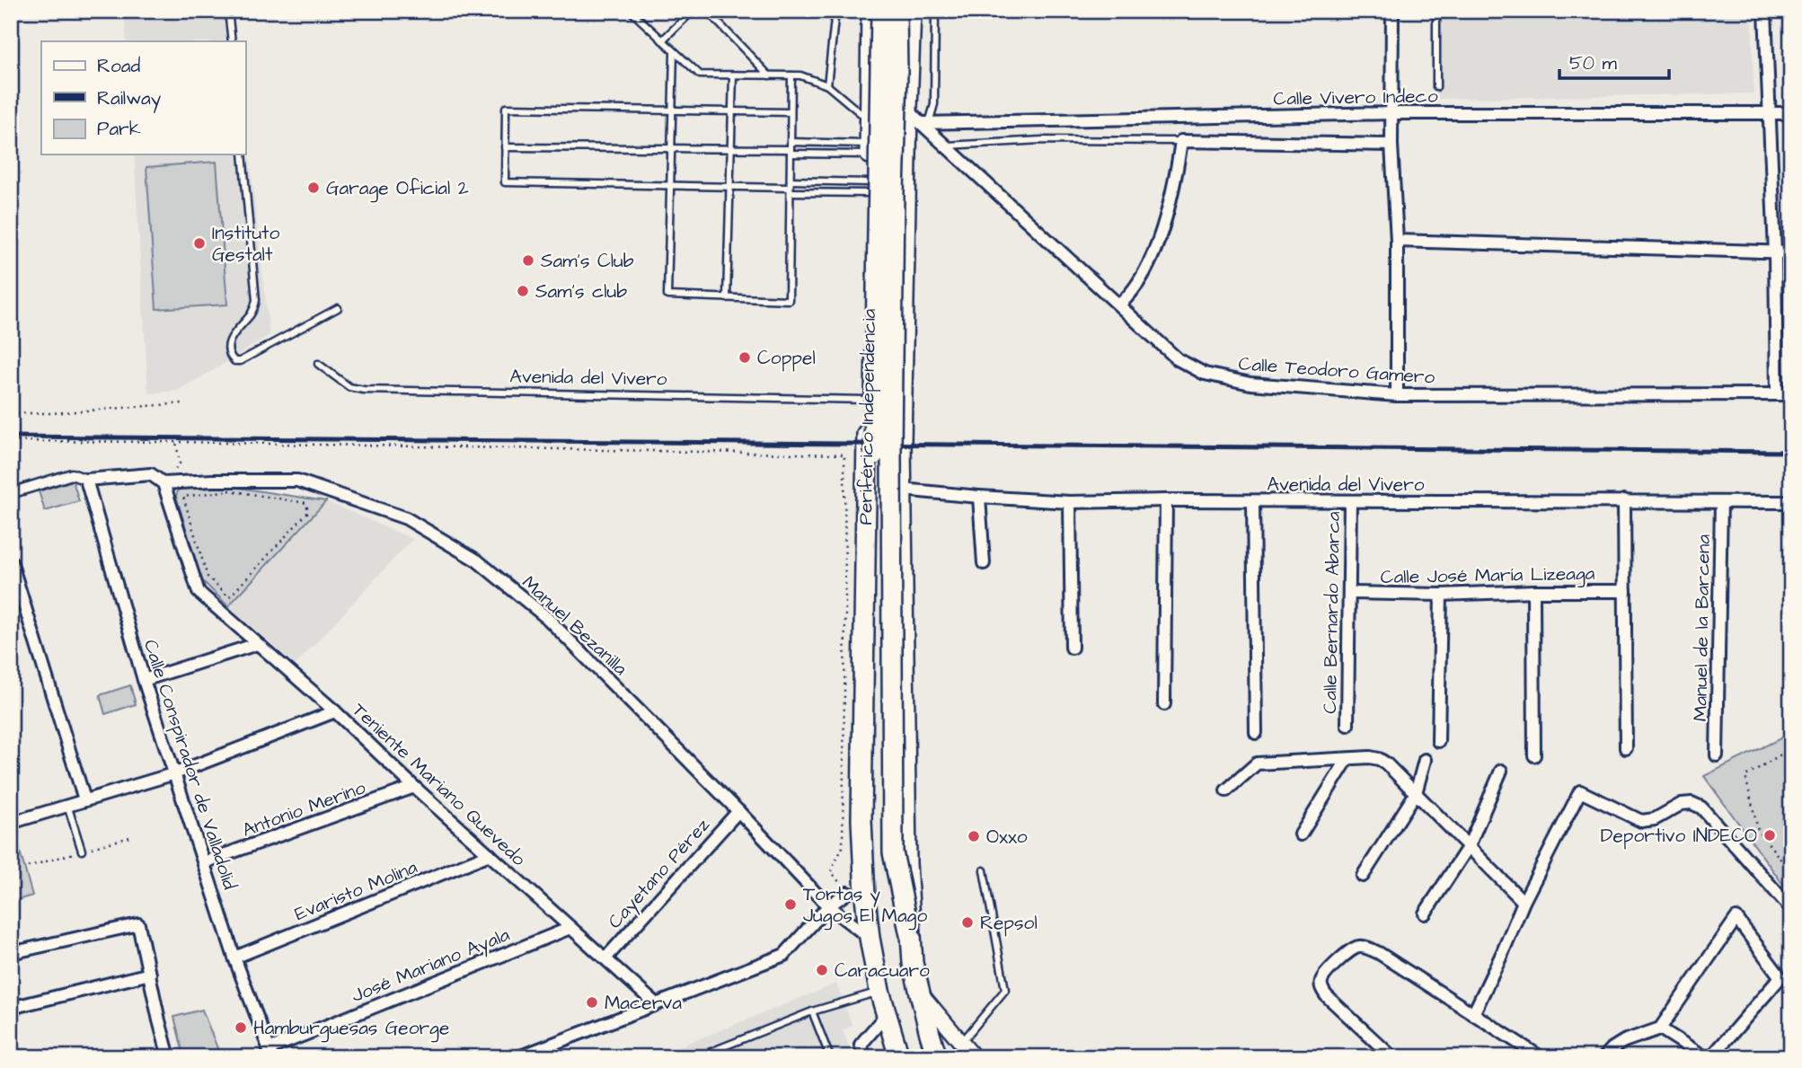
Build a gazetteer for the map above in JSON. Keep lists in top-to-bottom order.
{
  "streets": {
    "highway": ["Periférico Independencia"],
    "street": [
      "Calle Vivero Indeco",
      "Calle Teodoro Gamero",
      "Avenida del Vivero",
      "Calle José María Lizeaga",
      "Calle Bernardo Abarca",
      "Manuel Bezanilla",
      "Manuel de la Barcena",
      "Calle Conspirador de Valladolid",
      "Teniente Mariano Quevedo",
      "Antonio Merino",
      "Cayetano Pérez",
      "Evaristo Molina",
      "José Mariano Ayala"
    ]
  },
  "crossings": [
    ["Calle Vivero Indeco", "Calle Teodoro Gamero"],
    ["Calle Teodoro Gamero", "Periférico Independencia"],
    ["Avenida del Vivero", "Periférico Independencia"],
    ["Avenida del Vivero", "Calle Bernardo Abarca"],
    ["Avenida del Vivero", "Manuel de la Barcena"],
    ["Calle José María Lizeaga", "Calle Bernardo Abarca"],
    ["Manuel Bezanilla", "Calle Conspirador de Valladolid"],
    ["Manuel Bezanilla", "Teniente Mariano Quevedo"],
    ["Manuel Bezanilla", "Cayetano Pérez"],
    ["Calle Conspirador de Valladolid", "Antonio Merino"],
    ["Calle Conspirador de Valladolid", "Evaristo Molina"],
    ["Calle Conspirador de Valladolid", "José Mariano Ayala"],
    ["Teniente Mariano Quevedo", "Antonio Merino"],
    ["Teniente Mariano Quevedo", "Cayetano Pérez"],
    ["Teniente Mariano Quevedo", "Evaristo Molina"],
    ["Teniente Mariano Quevedo", "José Mariano Ayala"]
  ],
  "places": [
    "Garage Oficial 2",
    "Instituto Gestalt",
    "Sam's Club",
    "Sam's club",
    "Coppel",
    "Deportivo INDECO",
    "Oxxo",
    "Tortas y Jugos El Mago",
    "Repsol",
    "Caracuaro",
    "Macerva",
    "Hamburguesas George"
  ],
  "legend": ["Road", "Railway", "Park"],
  "scale_bar": "50 m"
}
